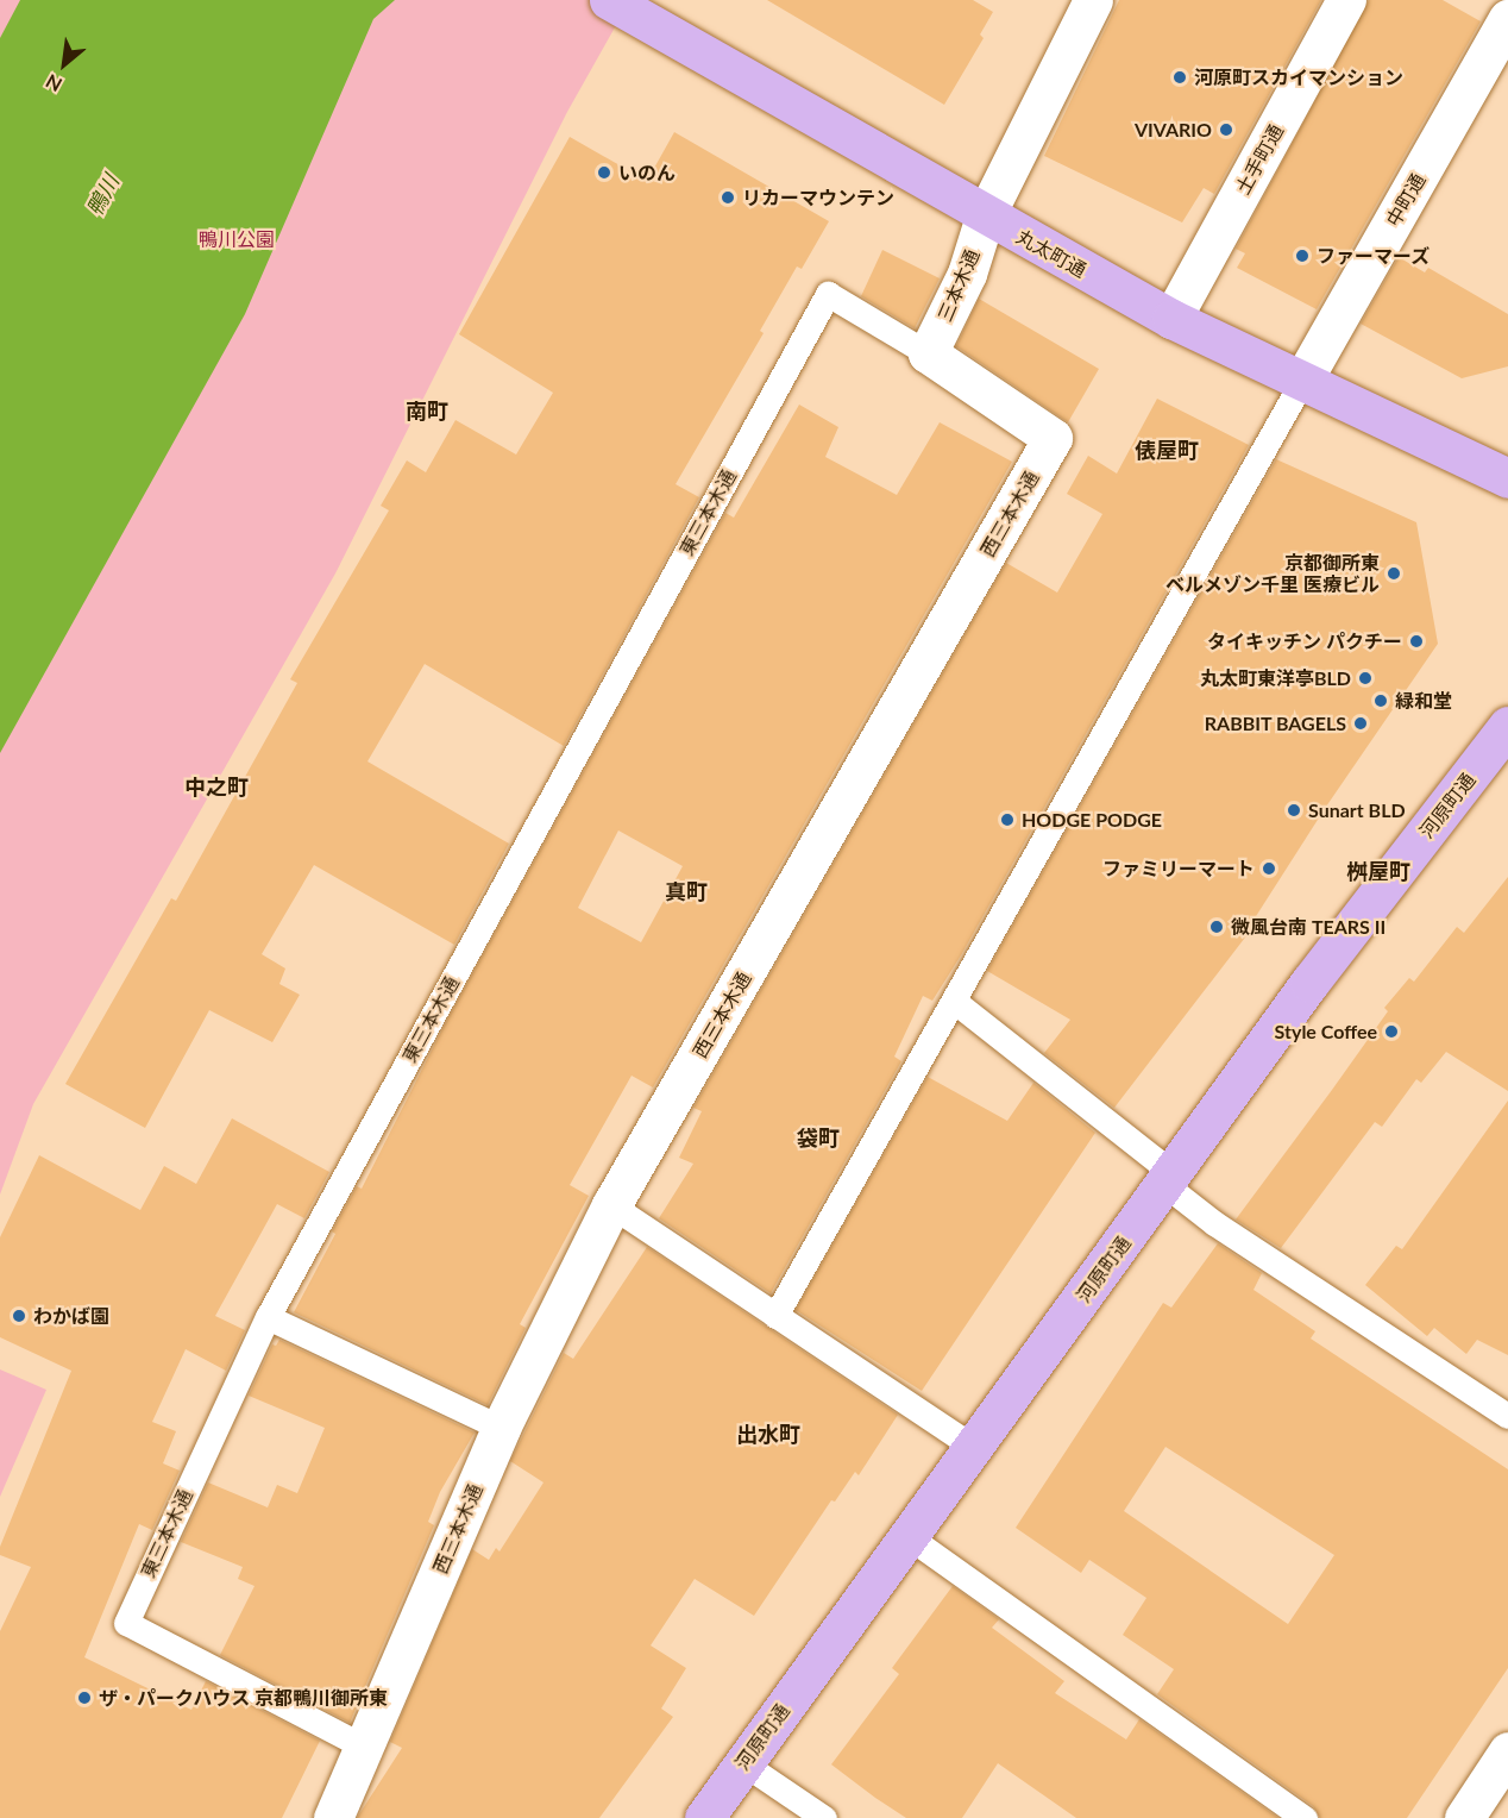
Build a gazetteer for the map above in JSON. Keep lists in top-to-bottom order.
{
  "streets": {
    "main road": ["丸太町通", "河原町通"],
    "street": [
      "土手町通",
      "中町通",
      "三本木通",
      "西三本木通"
    ],
    "lane": ["東三本木通"]
  },
  "crossings": [
    ["土手町通", "丸太町通"],
    ["中町通", "丸太町通"],
    ["丸太町通", "三本木通"],
    ["三本木通", "東三本木通"],
    ["三本木通", "西三本木通"],
    ["東三本木通", "西三本木通"]
  ],
  "districts": [
    "南町",
    "俵屋町",
    "中之町",
    "桝屋町",
    "真町",
    "袋町",
    "出水町"
  ],
  "water": ["鴨川"],
  "parks": ["鴨川公園"],
  "places": [
    "河原町スカイマンション",
    "VIVARIO",
    "いのん",
    "リカーマウンテン",
    "ファーマーズ",
    "京都御所東 ベルメゾン千里 医療ビル",
    "タイキッチン パクチー",
    "丸太町東洋亭BLD",
    "緑和堂",
    "RABBIT BAGELS",
    "Sunart BLD",
    "HODGE PODGE",
    "ファミリーマート",
    "微風台南 TEARS II",
    "Style Coffee",
    "わかば園",
    "ザ・パークハウス 京都鴨川御所東"
  ],
  "north": "bottom left"
}
